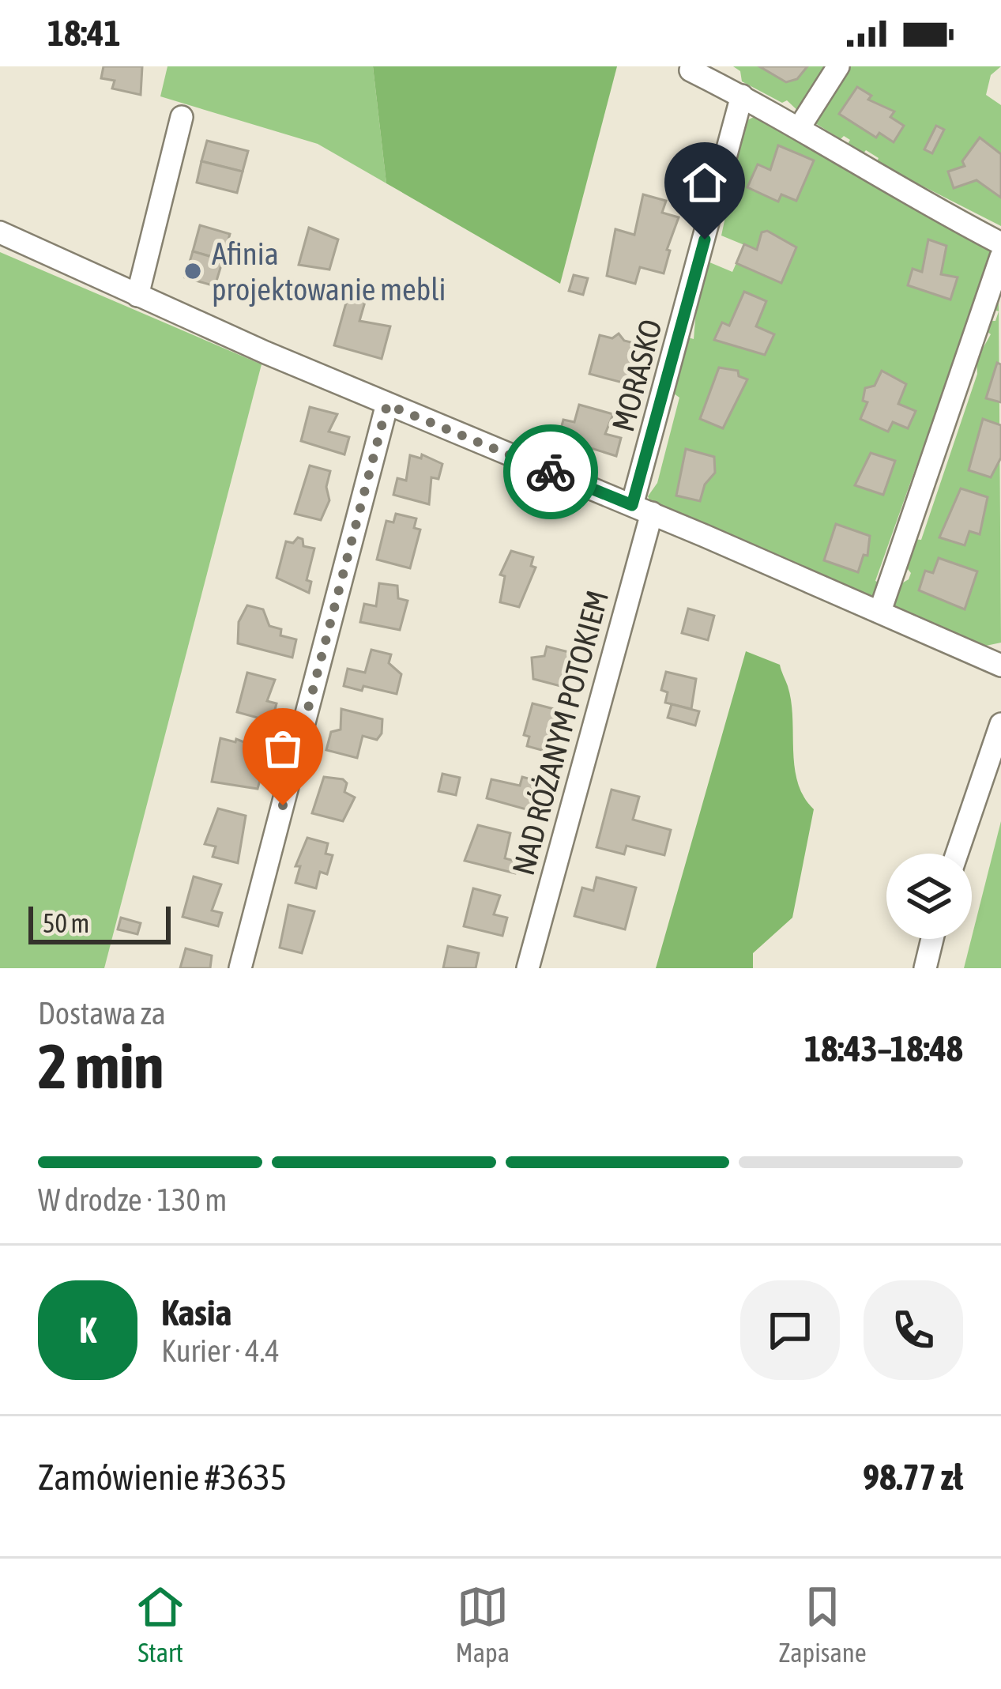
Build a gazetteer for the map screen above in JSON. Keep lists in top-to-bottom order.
{
  "streets": {
    "street": ["MORASKO", "NAD RÓŻANYM POTOKIEM"]
  },
  "crossings": [
    ["MORASKO", "NAD RÓŻANYM POTOKIEM"]
  ],
  "places": ["Afinia projektowanie mebli"],
  "scale_bar": "50 m",
  "page": {
    "status": "18:41",
    "scale": "50 m",
    "heading": ["2 min", "Dostawa za", "18:43–18:48"],
    "panel": [
      "Kasia",
      "Kurier · 4.4",
      "Zamówienie #3635",
      "98.77 zł"
    ],
    "bar": "W drodze · 130 m",
    "round": "K",
    "tabs": ["Start", "Mapa", "Zapisane"]
  }
}
